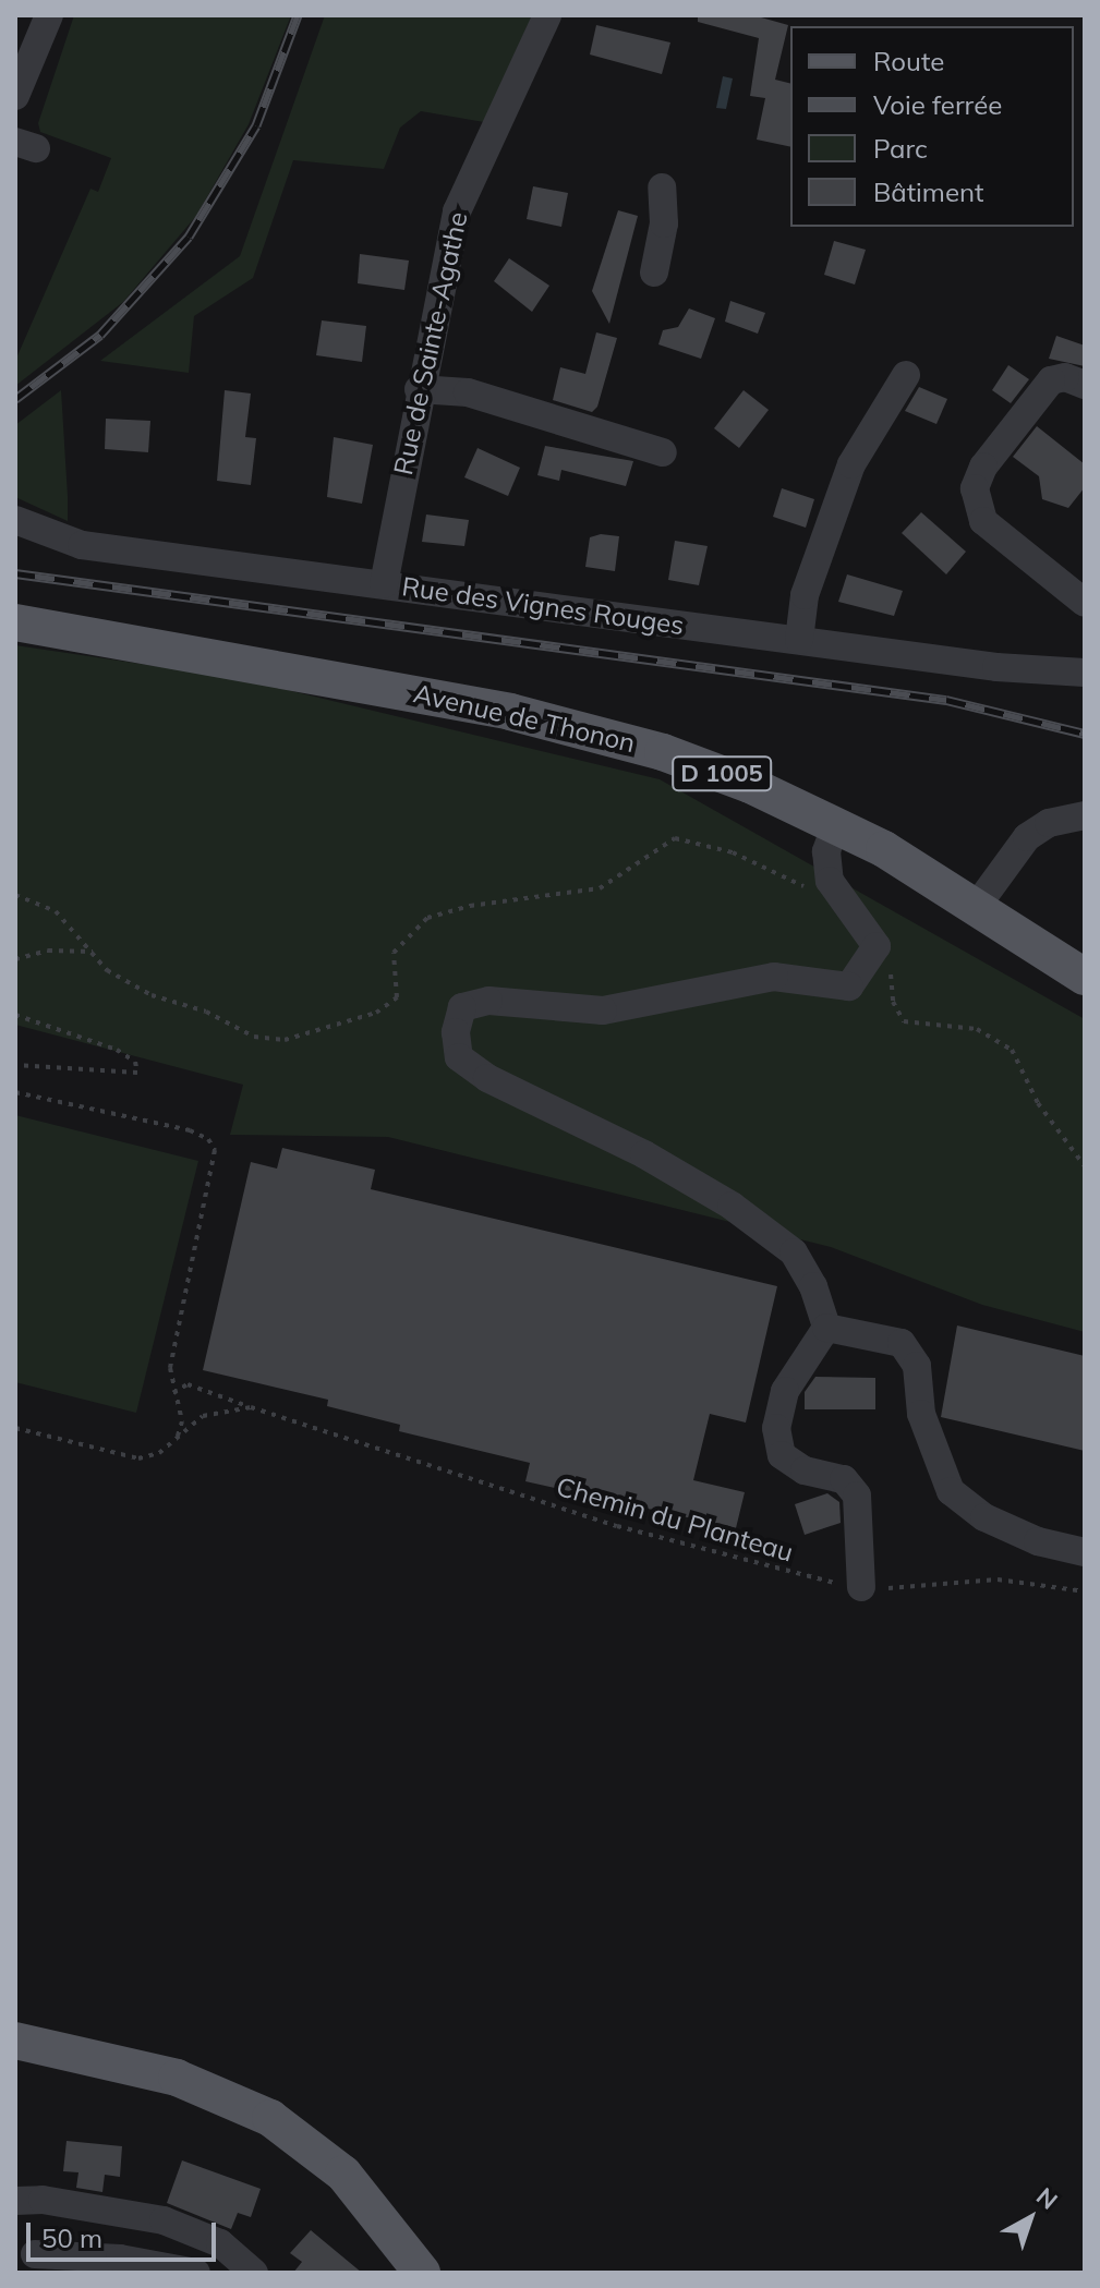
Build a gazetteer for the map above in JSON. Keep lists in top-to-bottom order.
{
  "streets": {
    "main road": ["Avenue de Thonon", "D 1005"],
    "street": ["Rue de Sainte-Agathe", "Rue des Vignes Rouges"],
    "path": ["Chemin du Planteau"]
  },
  "crossings": [
    ["Rue de Sainte-Agathe", "Rue des Vignes Rouges"]
  ],
  "legend": [
    "Route",
    "Voie ferrée",
    "Parc",
    "Bâtiment"
  ],
  "scale_bar": "50 m",
  "north": "top right"
}
